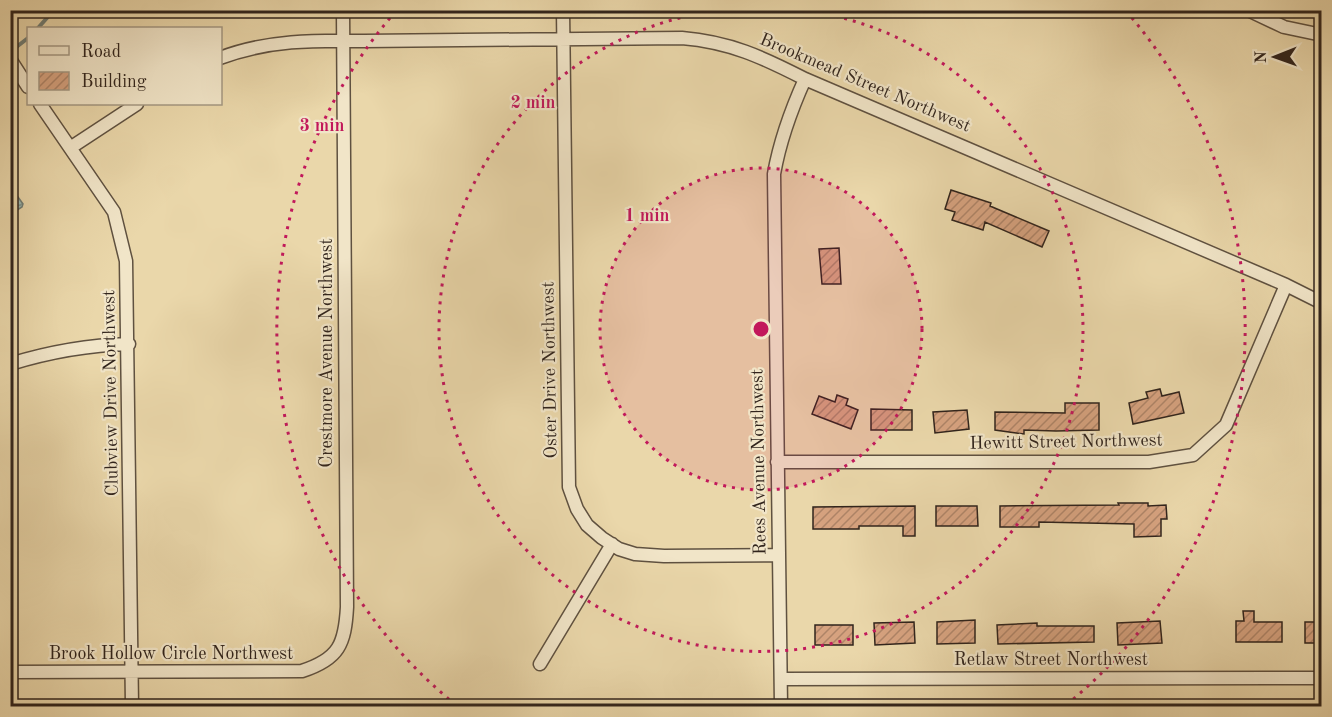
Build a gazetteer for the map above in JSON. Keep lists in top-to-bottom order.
{
  "streets": {
    "street": [
      "Brookmead Street Northwest",
      "Crestmore Avenue Northwest",
      "Oster Drive Northwest",
      "Clubview Drive Northwest",
      "Hewitt Street Northwest",
      "Rees Avenue Northwest",
      "Brook Hollow Circle Northwest",
      "Retlaw Street Northwest"
    ]
  },
  "crossings": [
    ["Brookmead Street Northwest", "Crestmore Avenue Northwest"],
    ["Brookmead Street Northwest", "Oster Drive Northwest"],
    ["Brookmead Street Northwest", "Hewitt Street Northwest"],
    ["Brookmead Street Northwest", "Rees Avenue Northwest"],
    ["Crestmore Avenue Northwest", "Brook Hollow Circle Northwest"],
    ["Oster Drive Northwest", "Rees Avenue Northwest"],
    ["Clubview Drive Northwest", "Brook Hollow Circle Northwest"],
    ["Hewitt Street Northwest", "Rees Avenue Northwest"],
    ["Rees Avenue Northwest", "Retlaw Street Northwest"]
  ],
  "legend": ["Road", "Building"],
  "north": "left",
  "rings": ["2 min", "3 min", "1 min"]
}
